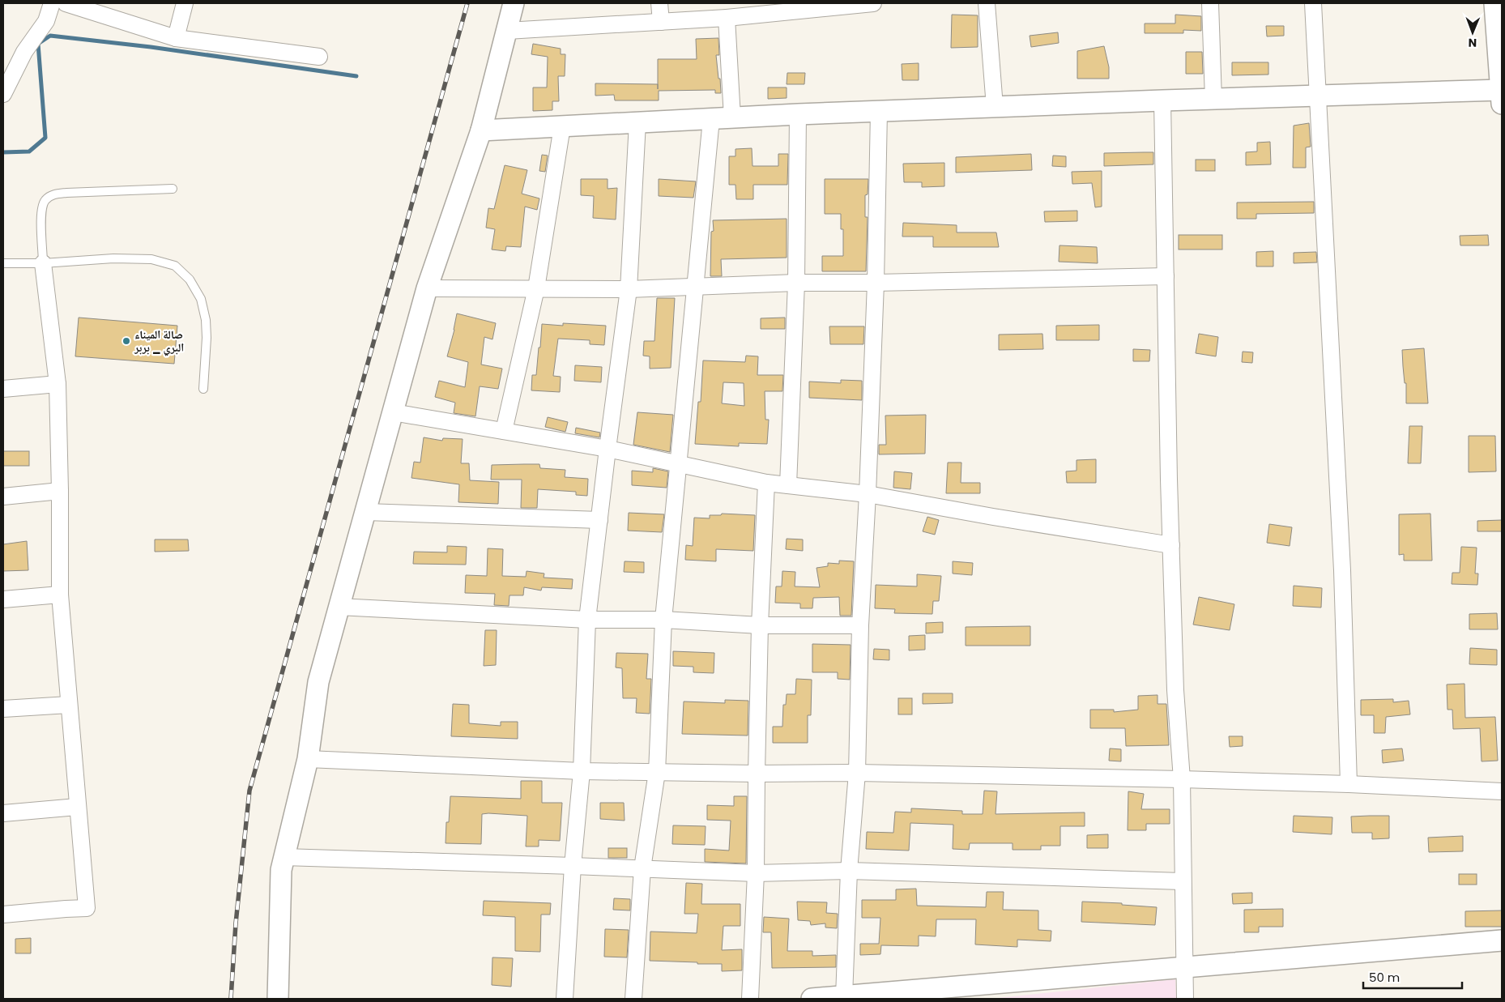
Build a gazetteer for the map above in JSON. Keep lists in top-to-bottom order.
{
  "places": ["صالة الميناء البري _ بربر"],
  "scale_bar": "50 m",
  "north": "bottom"
}
